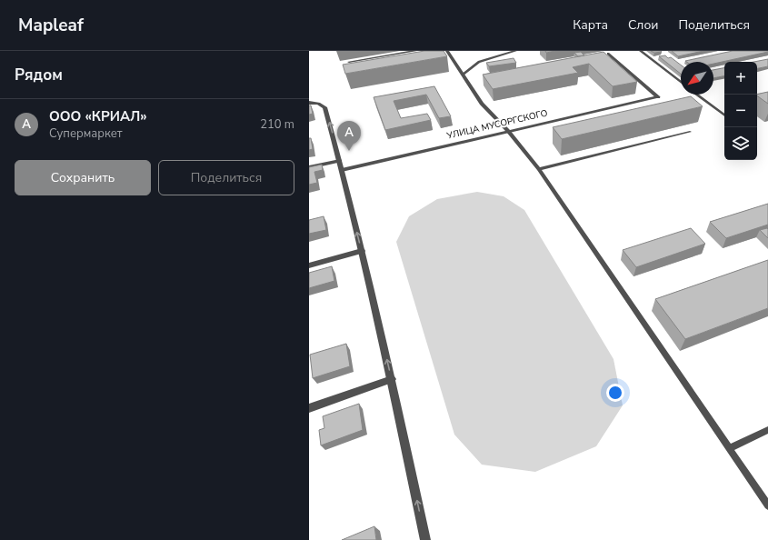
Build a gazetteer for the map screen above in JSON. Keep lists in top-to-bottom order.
{
  "streets": {
    "street": ["УЛИЦА МУСОРГСКОГО"]
  },
  "north": "bottom left",
  "page": {
    "header": "Mapleaf",
    "nav": ["Карта", "Слои", "Поделиться"],
    "heading": "Рядом",
    "map_buttons": ["+", "−"],
    "list": [
      {
        "mark": "A",
        "name": "ООО «КРИАЛ»",
        "note": "Супермаркет",
        "value": "210 m"
      }
    ],
    "pins": "A",
    "buttons": ["Сохранить", "Поделиться"]
  }
}
